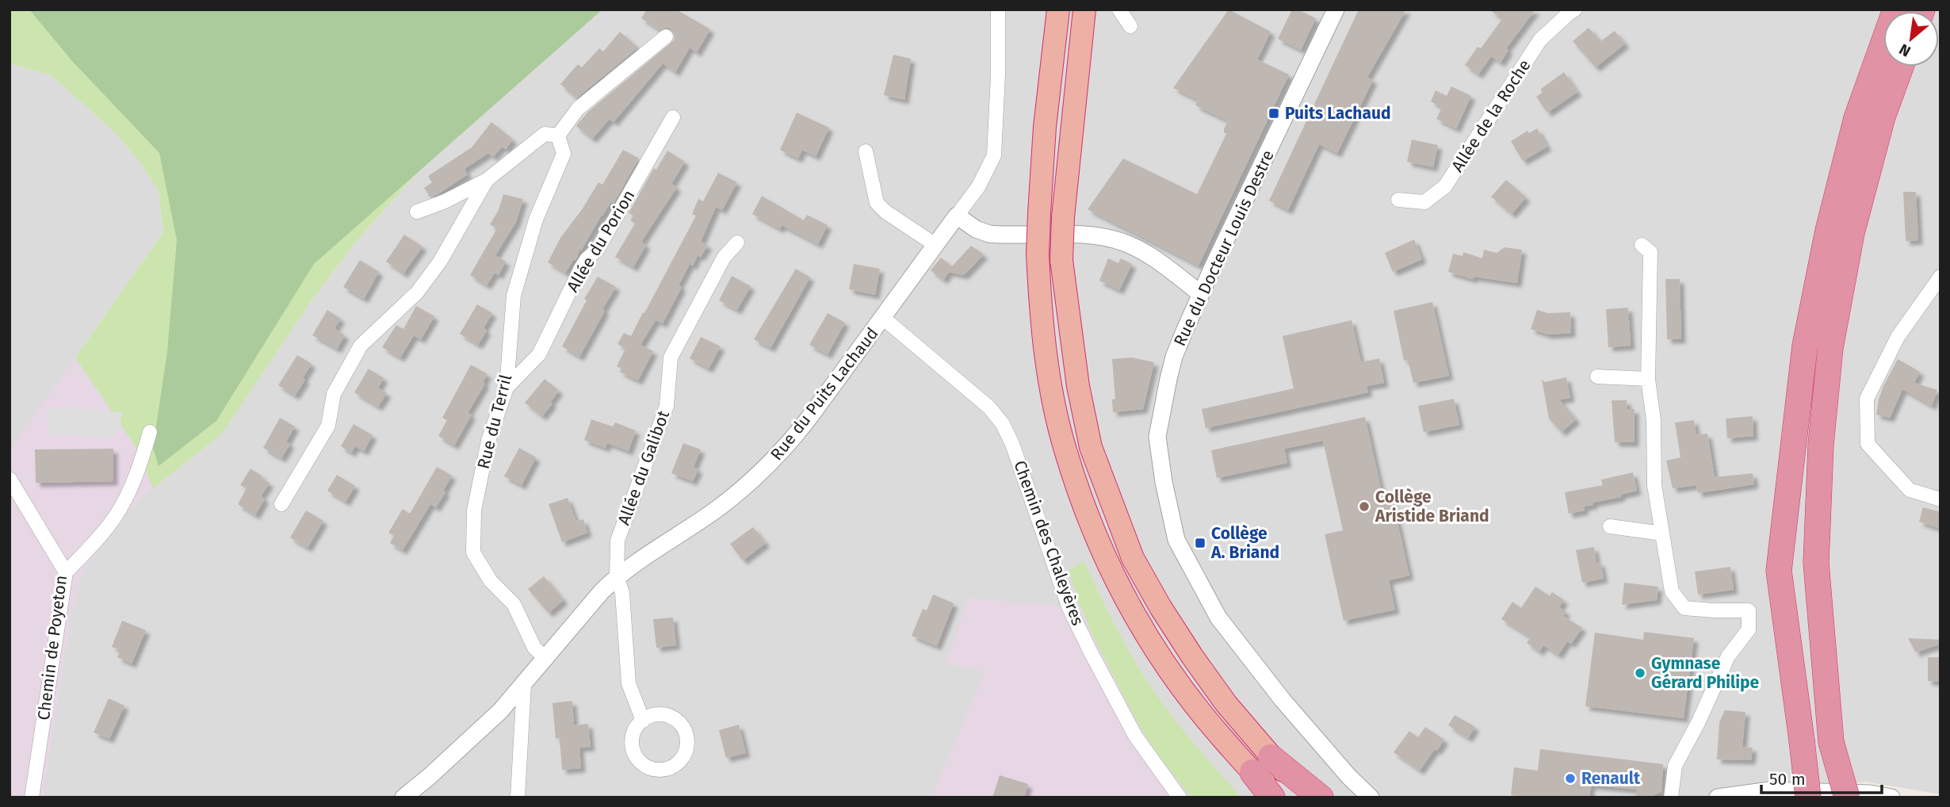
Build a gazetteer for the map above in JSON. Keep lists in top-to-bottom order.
{
  "streets": {
    "street": [
      "Allée de la Roche",
      "Allée du Porion",
      "Rue du Docteur Louis Destre",
      "Rue du Puits Lachaud",
      "Rue du Terril",
      "Allée du Galibot",
      "Chemin des Chaleyères",
      "Chemin de Poyeton"
    ]
  },
  "crossings": [
    ["Allée du Porion", "Rue du Terril"],
    ["Rue du Puits Lachaud", "Rue du Terril"],
    ["Rue du Puits Lachaud", "Allée du Galibot"],
    ["Rue du Puits Lachaud", "Chemin des Chaleyères"]
  ],
  "places": {
    "transit": ["Puits Lachaud", "Collège A. Briand"],
    "other": ["Collège Aristide Briand", "Gymnase Gérard Philipe", "Renault"]
  },
  "scale_bar": "50 m",
  "north": "bottom left"
}
